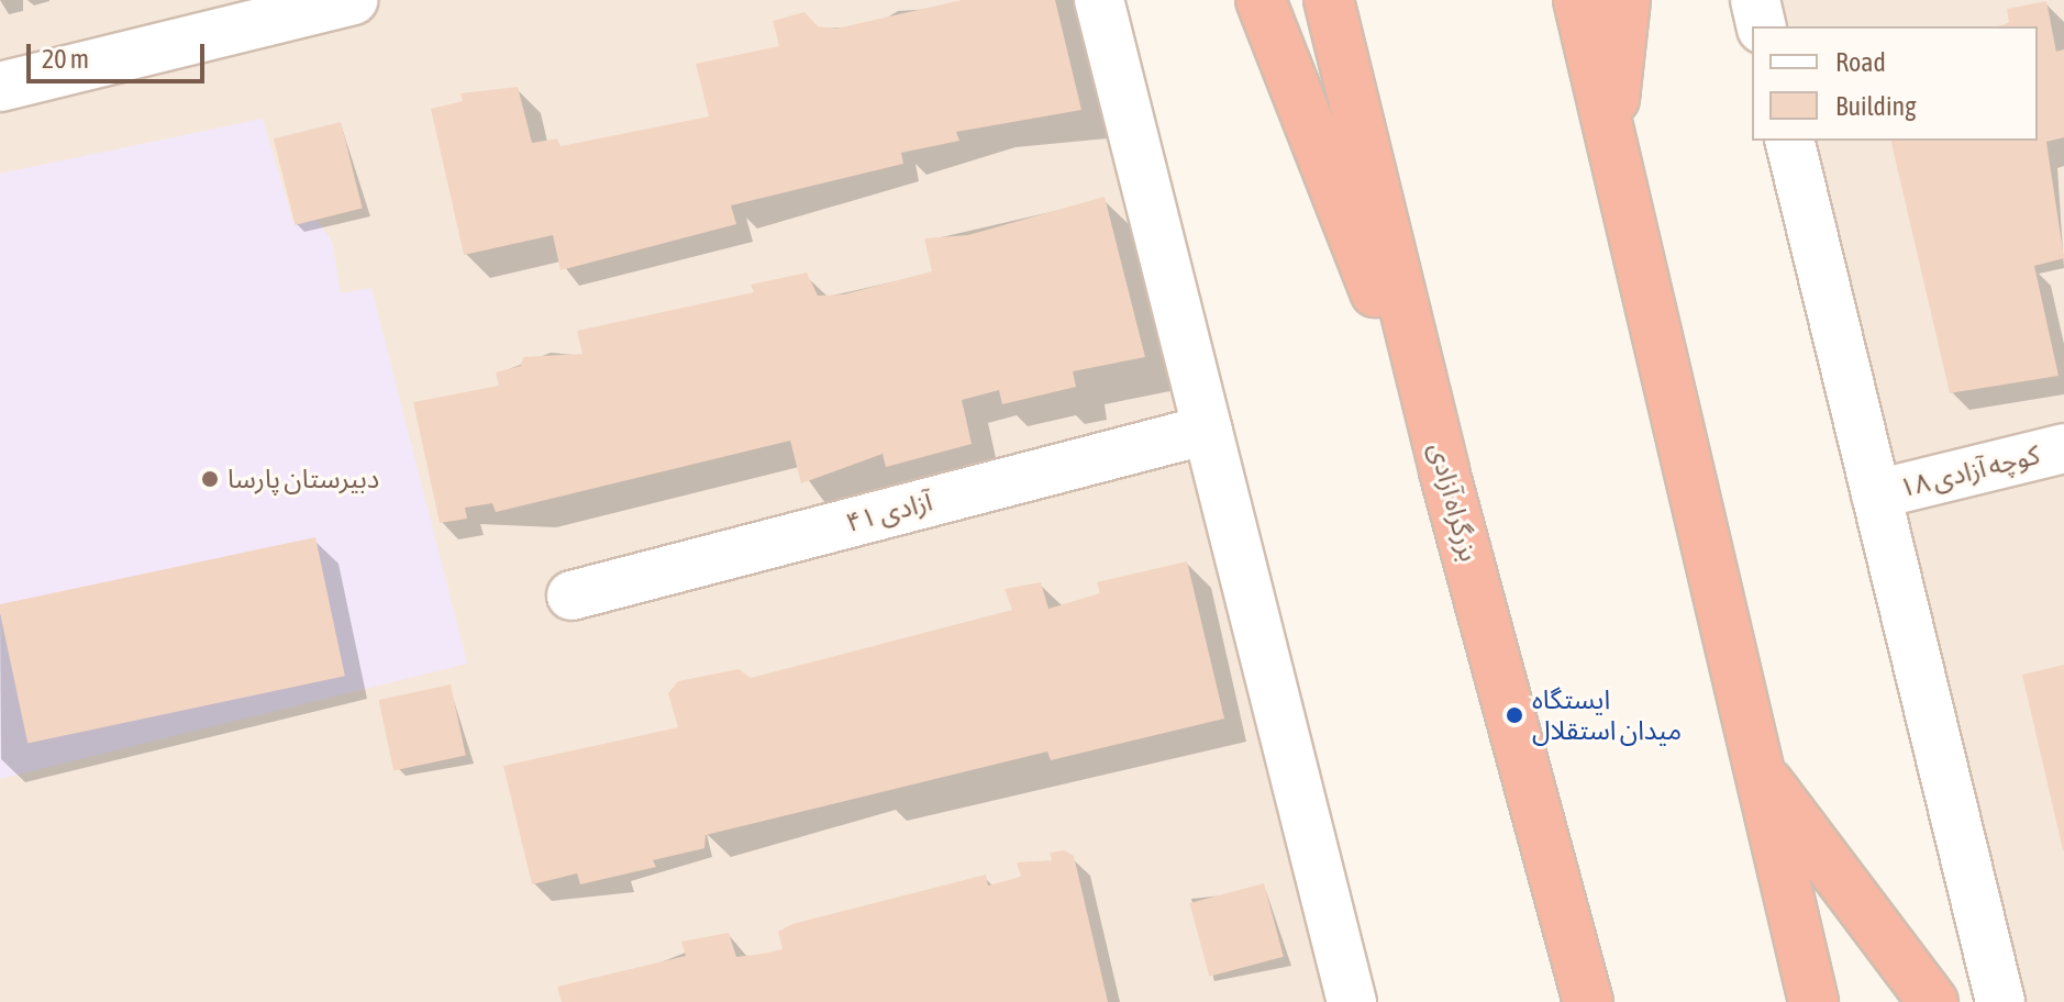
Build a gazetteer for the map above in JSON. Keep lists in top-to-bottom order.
{
  "streets": {
    "highway": ["بزرگراه آزادی"],
    "street": ["کوچه آزادی ۱۸", "۴۱ آزادی"]
  },
  "places": ["دبیرستان پارسا", "ایستگاه میدان استقلال"],
  "legend": ["Road", "Building"],
  "scale_bar": "20 m"
}
